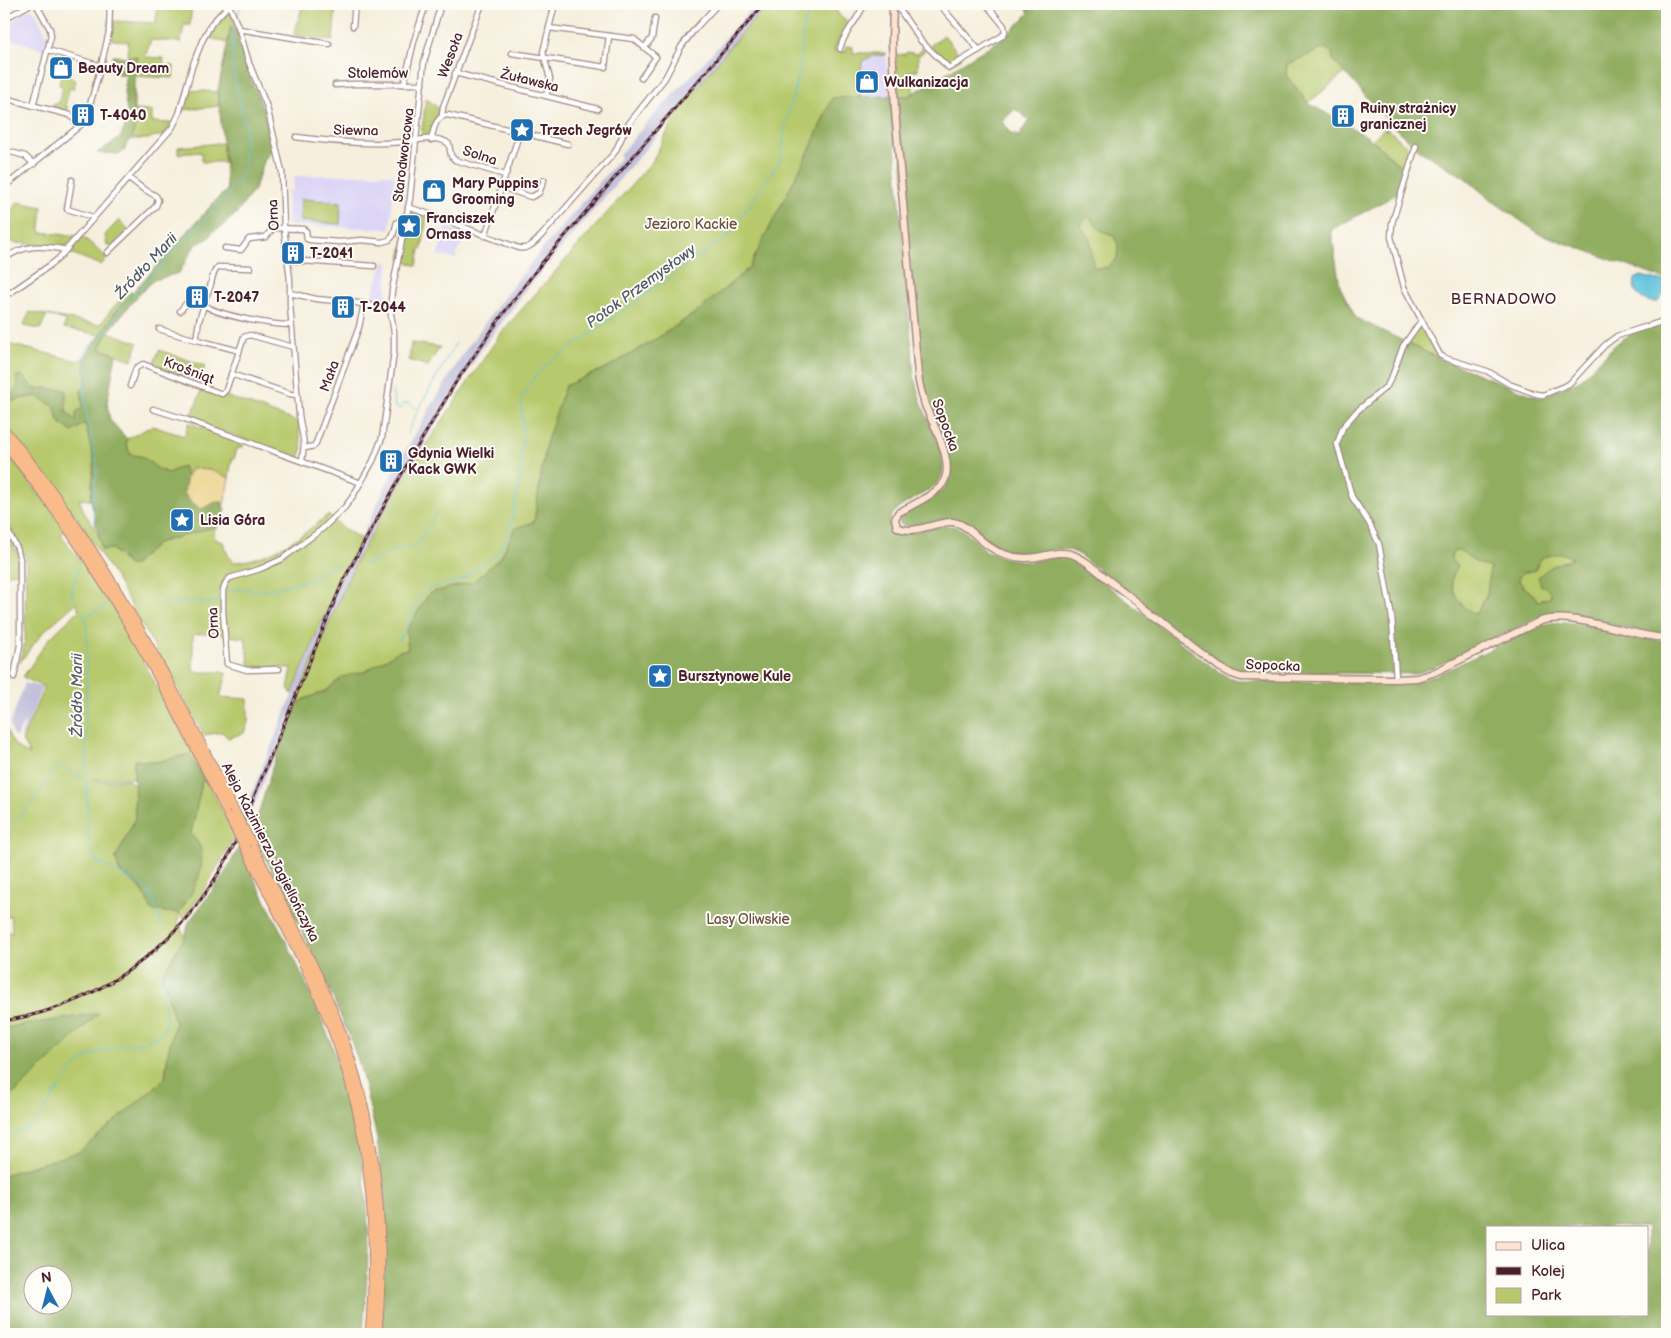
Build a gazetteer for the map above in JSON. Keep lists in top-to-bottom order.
{
  "streets": {
    "highway": ["Aleja Kazimierza Jagiellończyka"],
    "main road": ["Sopocka"],
    "street": [
      "Wesoła",
      "Stolemów",
      "Żuławska",
      "Siewna",
      "Starodworcowa",
      "Solna",
      "Orna",
      "Krośniąt",
      "Mała"
    ]
  },
  "crossings": [
    ["Wesoła", "Żuławska"],
    ["Wesoła", "Siewna"],
    ["Wesoła", "Solna"],
    ["Stolemów", "Starodworcowa"],
    ["Siewna", "Starodworcowa"],
    ["Siewna", "Solna"],
    ["Starodworcowa", "Orna"],
    ["Orna", "Krośniąt"],
    ["Orna", "Mała"]
  ],
  "districts": ["BERNADOWO"],
  "water": ["Źródło Marii", "Potok Przemysłowy"],
  "parks": ["Jezioro Kackie", "Lasy Oliwskie"],
  "places": {
    "shop": ["Beauty Dream", "Wulkanizacja", "Mary Puppins Grooming"],
    "building": [
      "T-4040",
      "Ruiny strażnicy granicznej",
      "T-2041",
      "T-2047",
      "T-2044",
      "Gdynia Wielki Kack GWK"
    ],
    "place": [
      "Trzech Jegrów",
      "Franciszek Ornass",
      "Lisia Góra",
      "Bursztynowe Kule"
    ]
  },
  "legend": ["Ulica", "Kolej", "Park"],
  "north": "top"
}
